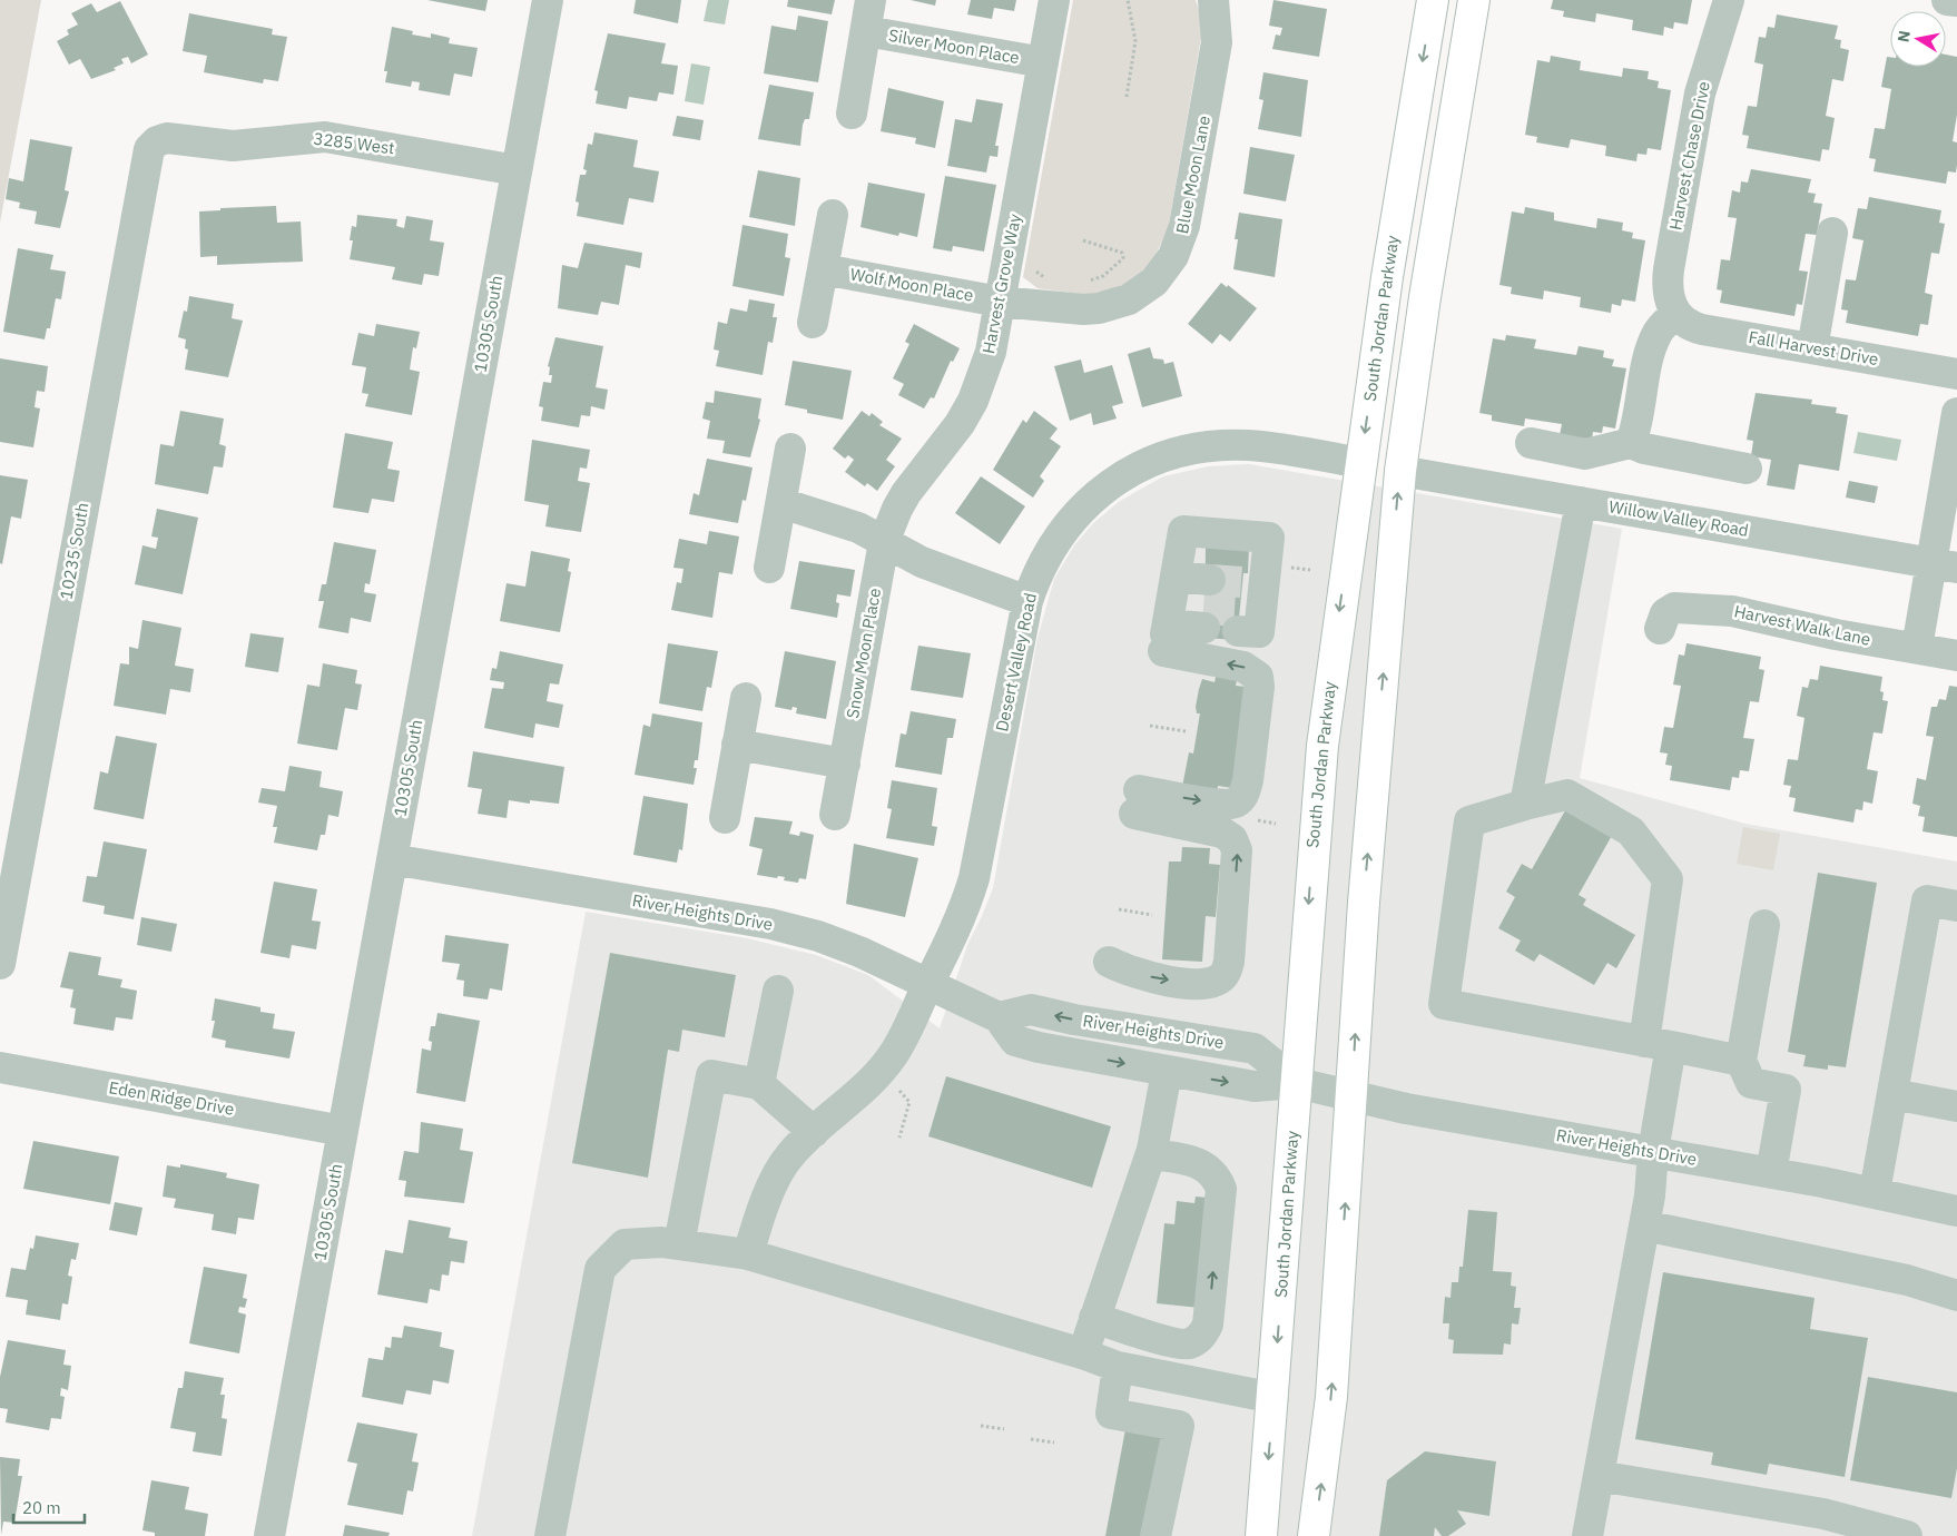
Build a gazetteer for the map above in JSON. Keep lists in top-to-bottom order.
{
  "streets": {
    "main road": ["South Jordan Parkway"],
    "street": [
      "Silver Moon Place",
      "3285 West",
      "Harvest Chase Drive",
      "Blue Moon Lane",
      "Harvest Grove Way",
      "Wolf Moon Place",
      "10305 South",
      "Fall Harvest Drive",
      "Willow Valley Road",
      "10235 South",
      "Harvest Walk Lane",
      "Snow Moon Place",
      "Desert Valley Road",
      "River Heights Drive",
      "Eden Ridge Drive"
    ]
  },
  "crossings": [
    ["Silver Moon Place", "Harvest Grove Way"],
    ["3285 West", "10305 South"],
    ["3285 West", "10235 South"],
    ["Harvest Chase Drive", "Fall Harvest Drive"],
    ["Blue Moon Lane", "Harvest Grove Way"],
    ["Blue Moon Lane", "Wolf Moon Place"],
    ["Harvest Grove Way", "Wolf Moon Place"],
    ["Harvest Grove Way", "Snow Moon Place"],
    ["South Jordan Parkway", "Desert Valley Road"],
    ["South Jordan Parkway", "River Heights Drive"],
    ["10305 South", "River Heights Drive"],
    ["10305 South", "Eden Ridge Drive"],
    ["Desert Valley Road", "River Heights Drive"]
  ],
  "scale_bar": "20 m",
  "north": "left"
}
